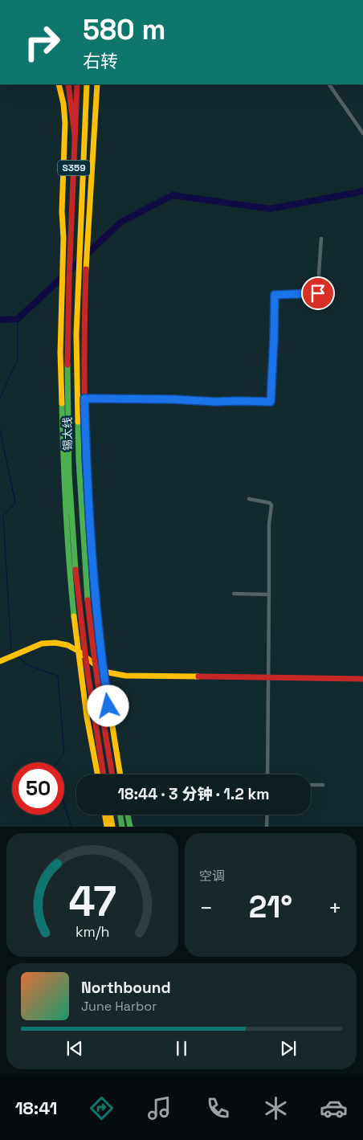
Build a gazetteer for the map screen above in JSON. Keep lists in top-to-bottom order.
{
  "streets": {
    "main road": ["S359", "锡太线"]
  },
  "page": {
    "turn": ["580 m", "右转"],
    "limit": "50",
    "trip": "18:44 · 3 分钟 · 1.2 km",
    "tile": "空调",
    "heat": ["−", "21°", "+"],
    "song": ["Northbound", "June Harbor"],
    "tabs": "18:41",
    "gauge": ["47", "km/h"]
  }
}
